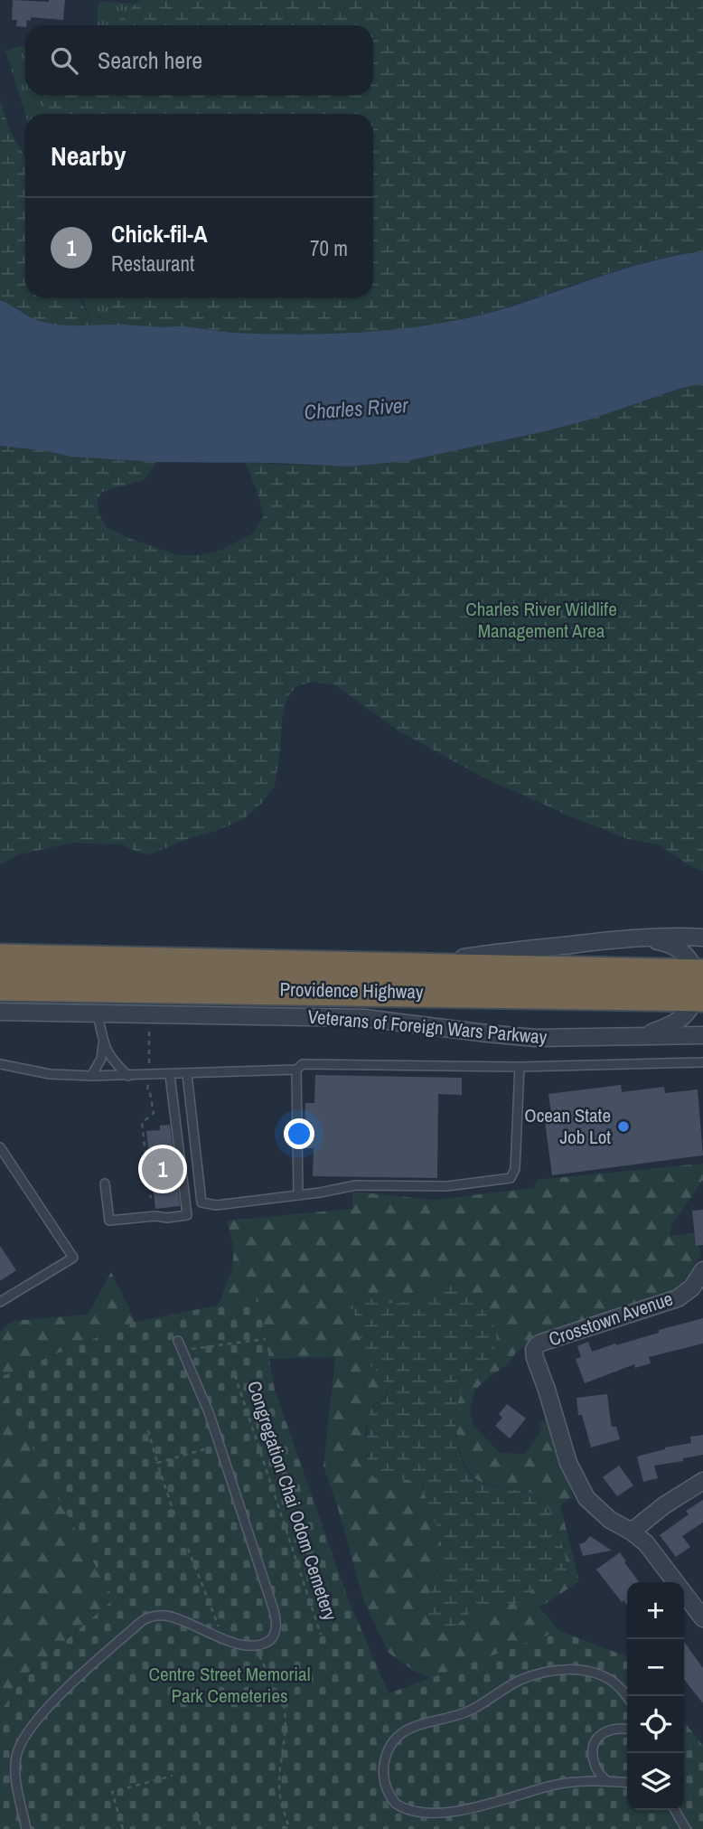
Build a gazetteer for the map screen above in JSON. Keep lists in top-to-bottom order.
{
  "streets": {
    "highway": ["Providence Highway"],
    "street": ["Veterans of Foreign Wars Parkway", "Crosstown Avenue"],
    "path": ["Congregation Chai Odom Cemetery"]
  },
  "crossings": [
    ["Providence Highway", "Veterans of Foreign Wars Parkway"]
  ],
  "water": ["Charles River"],
  "parks": ["Charles River Wildlife Management Area", "Centre Street Memorial Park Cemeteries"],
  "places": ["Ocean State Job Lot"],
  "page": {
    "search": "Search here",
    "heading": "Nearby",
    "list": [
      {
        "mark": "1",
        "name": "Chick-fil-A",
        "note": "Restaurant",
        "value": "70 m"
      }
    ],
    "pins": "1",
    "map_buttons": ["+", "−"]
  }
}
